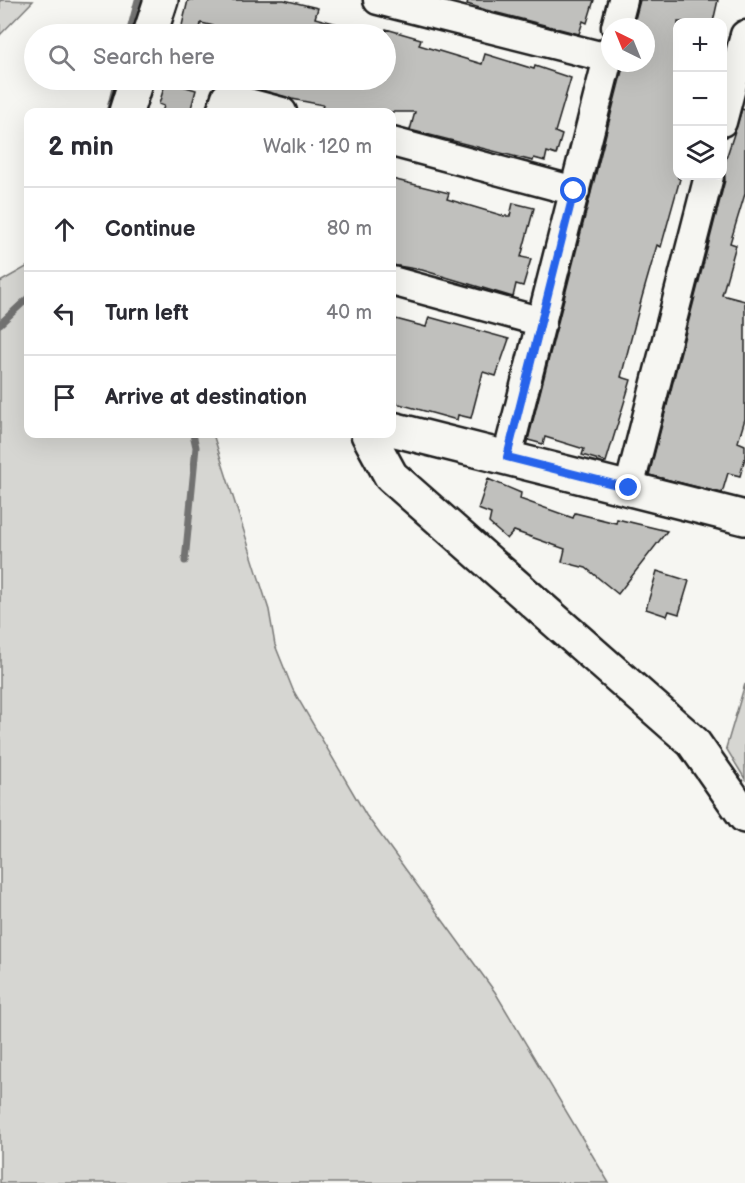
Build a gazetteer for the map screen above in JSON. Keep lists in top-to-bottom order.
{
  "north": "top left",
  "page": {
    "map_buttons": ["+", "−"],
    "search": "Search here",
    "heading": ["2 min", "Walk · 120 m"],
    "list": [
      ["Continue", "80 m"],
      ["Turn left", "40 m"],
      "Arrive at destination"
    ]
  }
}
